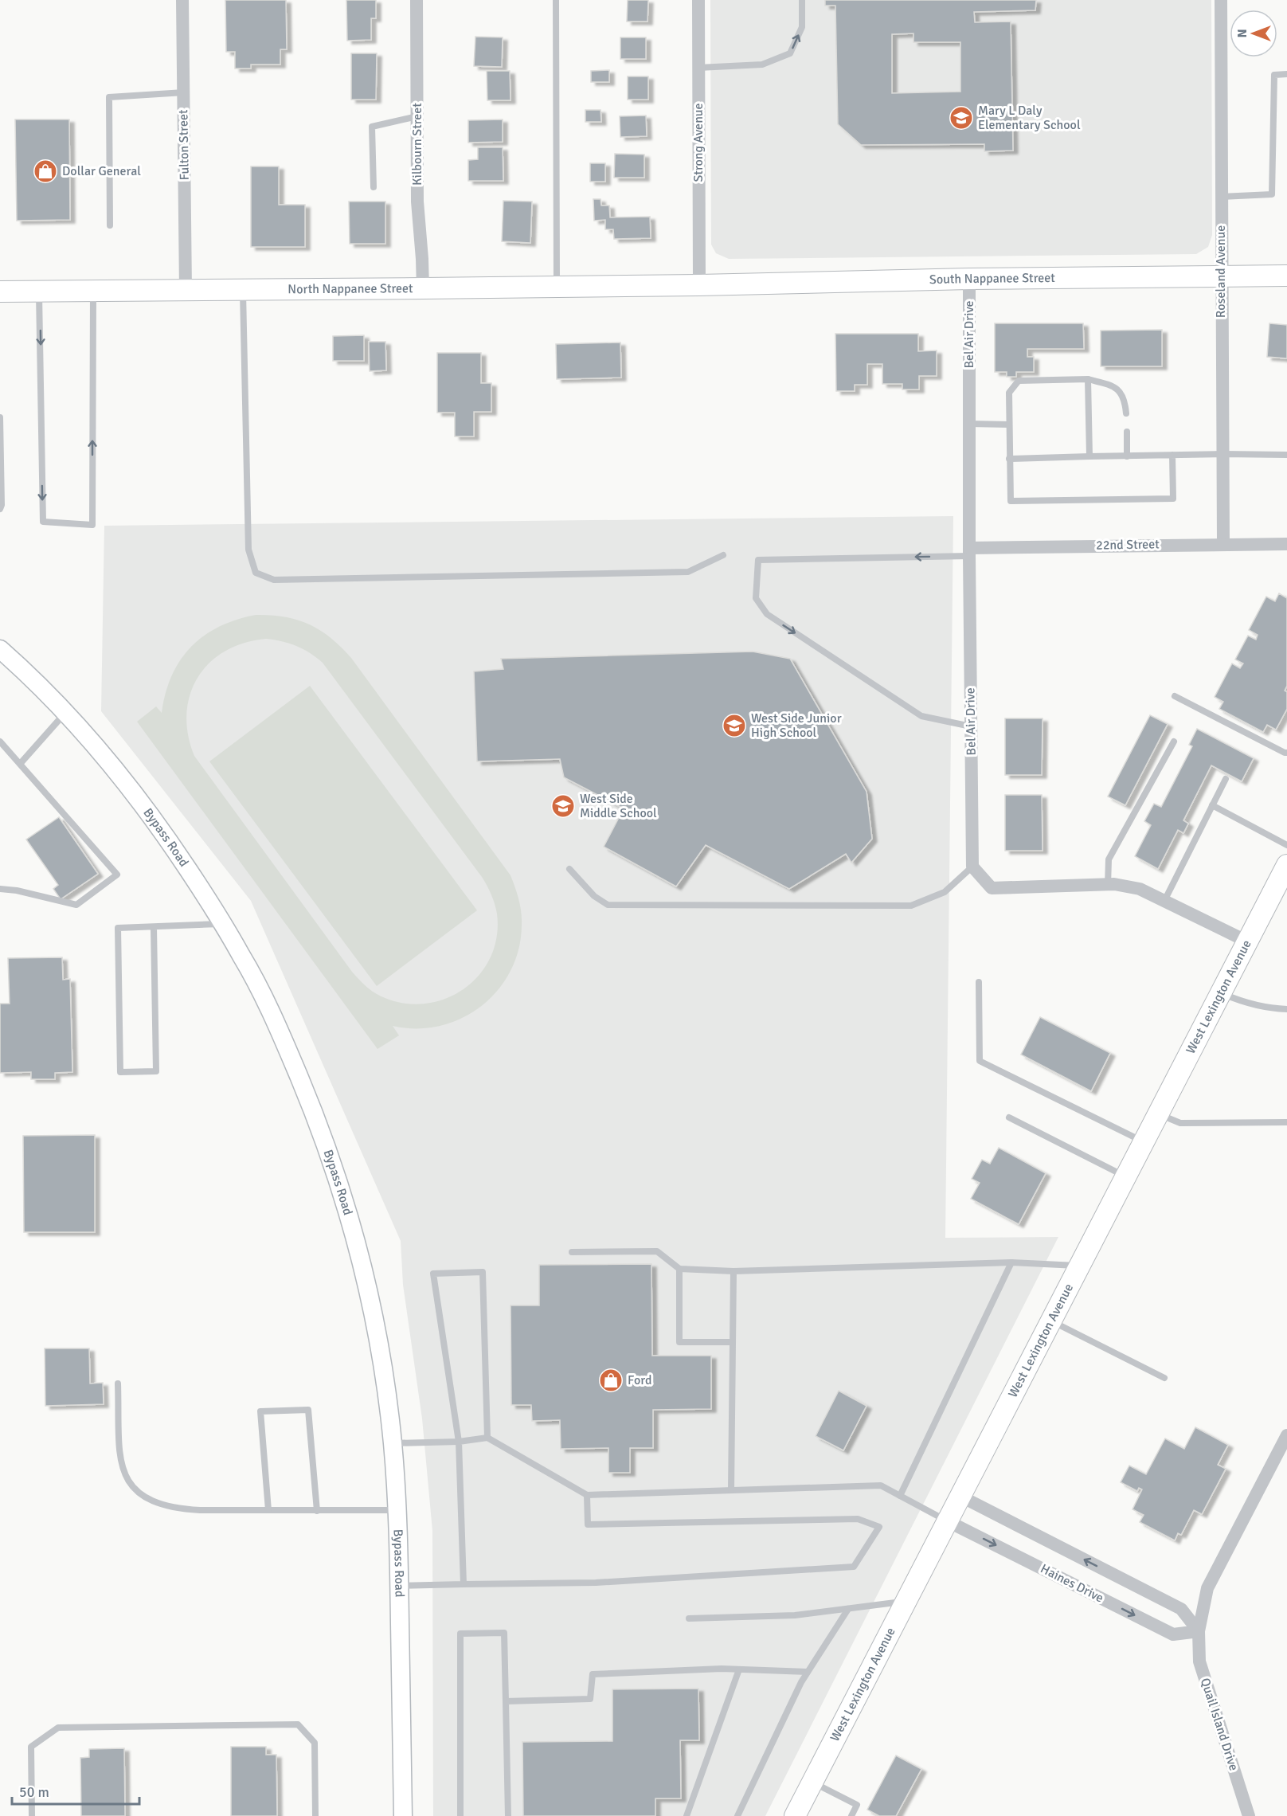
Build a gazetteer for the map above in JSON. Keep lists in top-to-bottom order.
{
  "streets": {
    "main road": [
      "South Nappanee Street",
      "North Nappanee Street",
      "Bypass Road",
      "West Lexington Avenue"
    ],
    "street": [
      "Strong Avenue",
      "Kilbourn Street",
      "Fulton Street",
      "Roseland Avenue",
      "Bel Air Drive",
      "22nd Street",
      "Haines Drive",
      "Quail Island Drive"
    ]
  },
  "crossings": [
    ["Strong Avenue", "South Nappanee Street"],
    ["Strong Avenue", "North Nappanee Street"],
    ["Kilbourn Street", "North Nappanee Street"],
    ["Fulton Street", "North Nappanee Street"],
    ["Roseland Avenue", "South Nappanee Street"],
    ["Roseland Avenue", "22nd Street"],
    ["South Nappanee Street", "North Nappanee Street"],
    ["South Nappanee Street", "Bel Air Drive"],
    ["Bel Air Drive", "22nd Street"],
    ["West Lexington Avenue", "Haines Drive"],
    ["Haines Drive", "Quail Island Drive"]
  ],
  "places": {
    "school or university": ["Mary L Daly Elementary School", "West Side Junior High School", "West Side Middle School"],
    "shop": ["Dollar General", "Ford"]
  },
  "scale_bar": "50 m",
  "north": "left"
}
